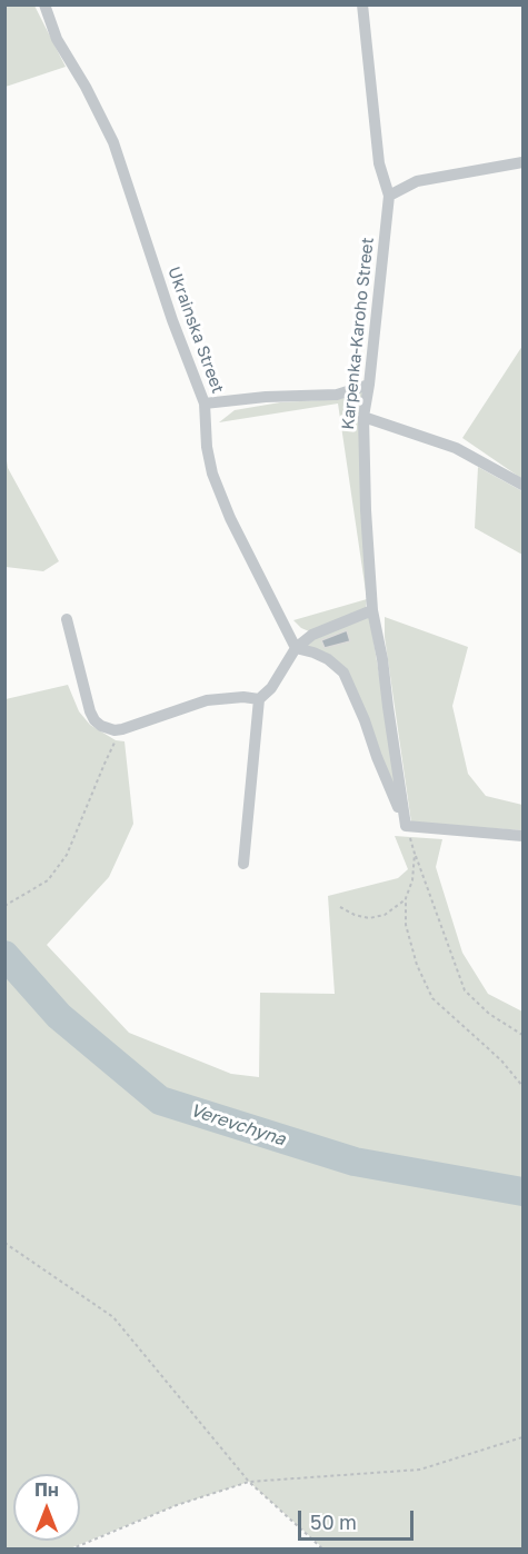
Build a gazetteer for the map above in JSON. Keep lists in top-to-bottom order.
{
  "streets": {
    "street": ["Ukrainska Street", "Karpenka-Karoho Street"]
  },
  "water": ["Verevchyna"],
  "scale_bar": "50 m",
  "north": "top"
}
